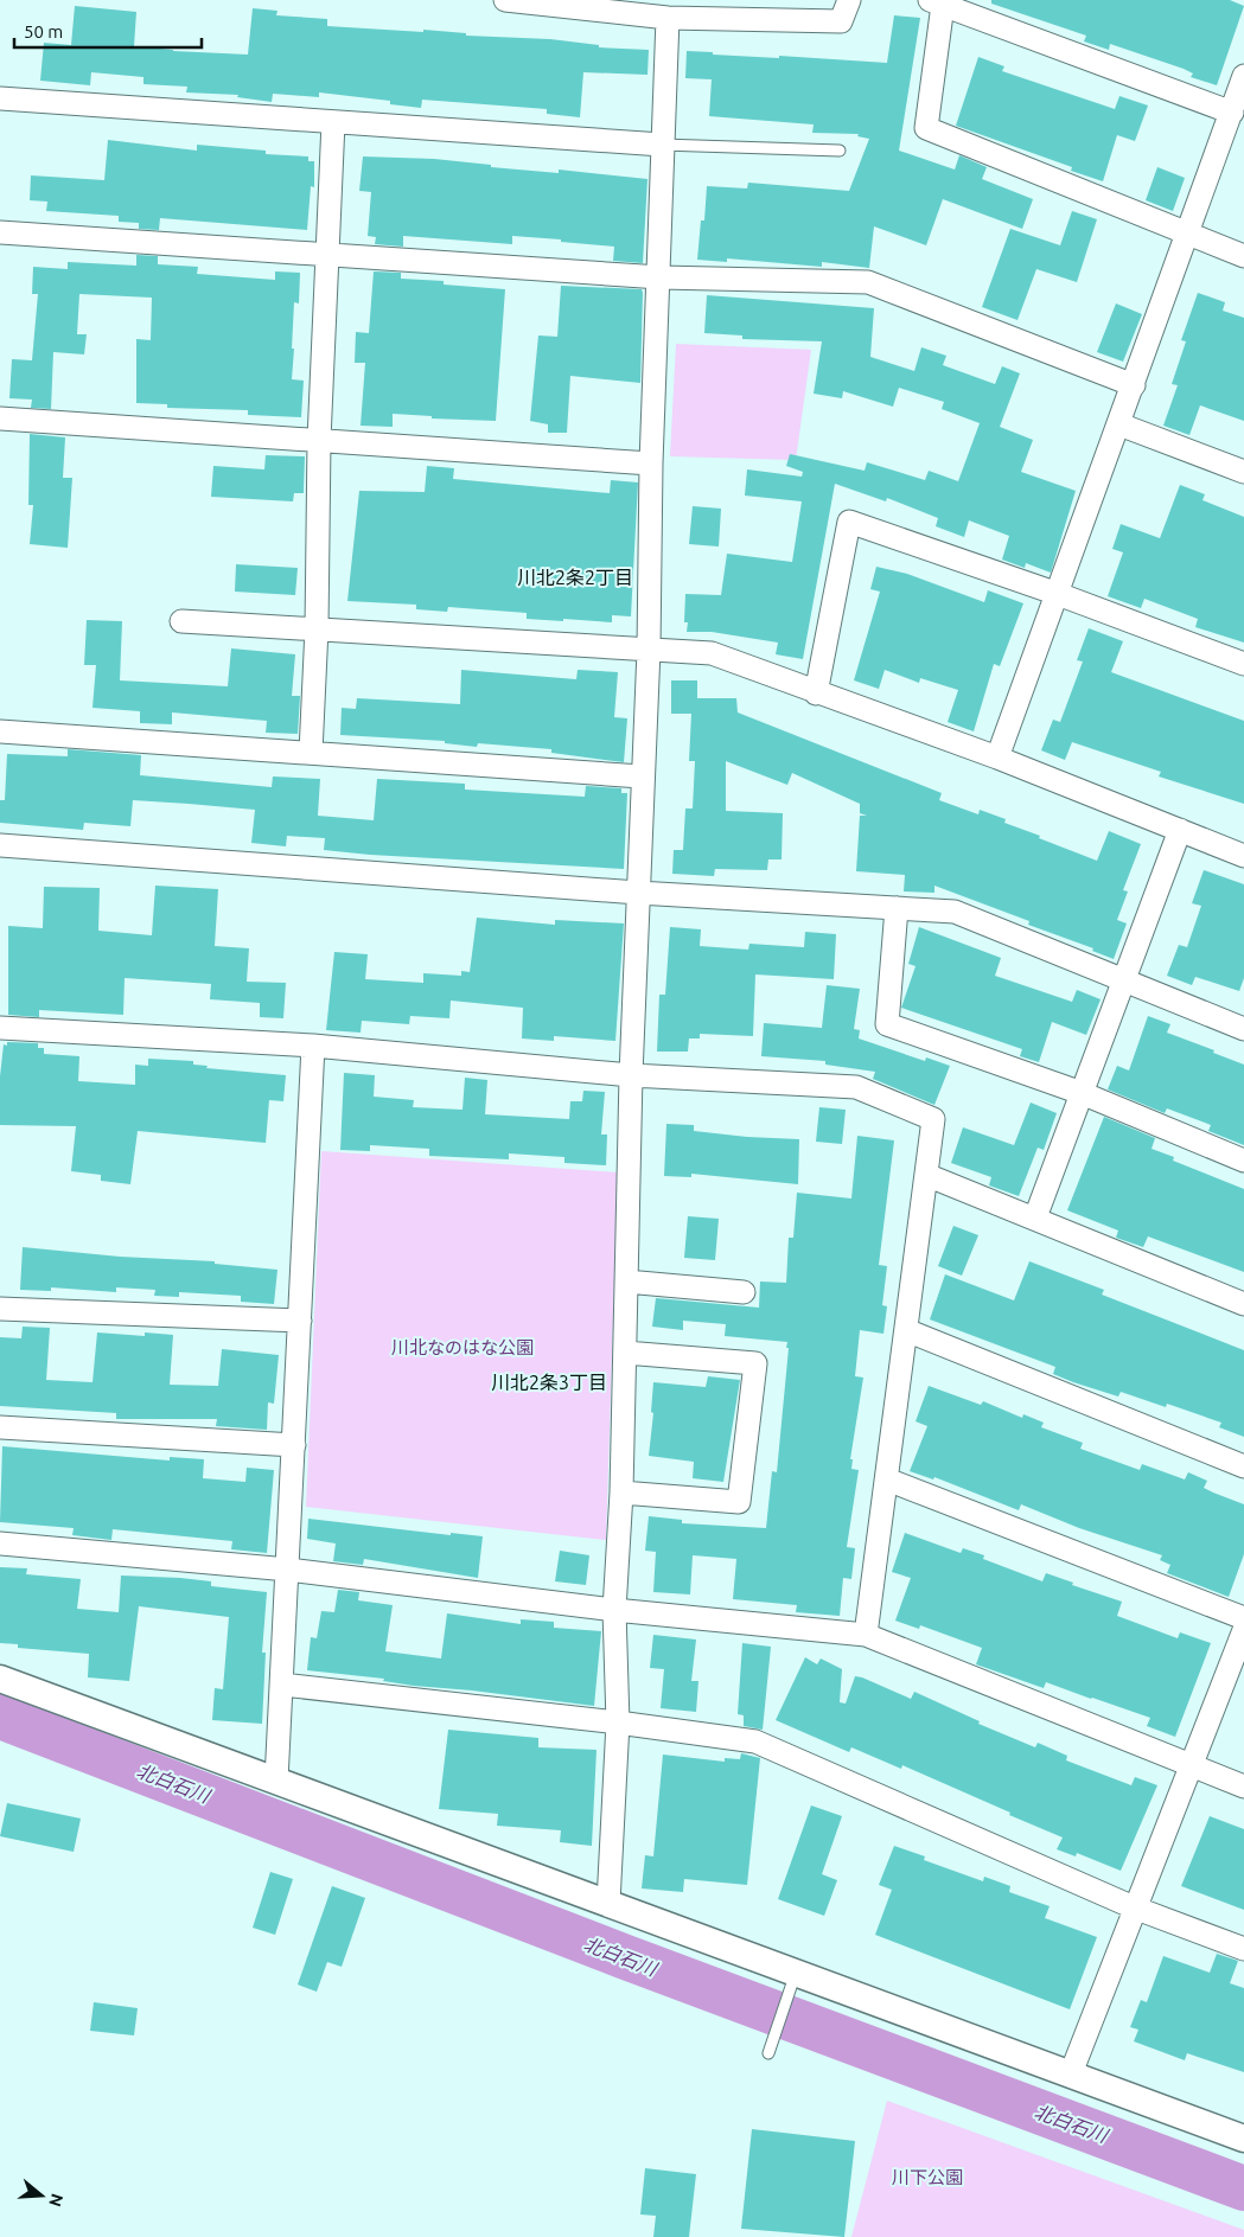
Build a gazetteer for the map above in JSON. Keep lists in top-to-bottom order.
{
  "districts": ["川北2条2丁目", "川北2条3丁目"],
  "water": ["北白石川"],
  "parks": ["川北なのはな公園", "川下公園"],
  "scale_bar": "50 m",
  "north": "right"
}
